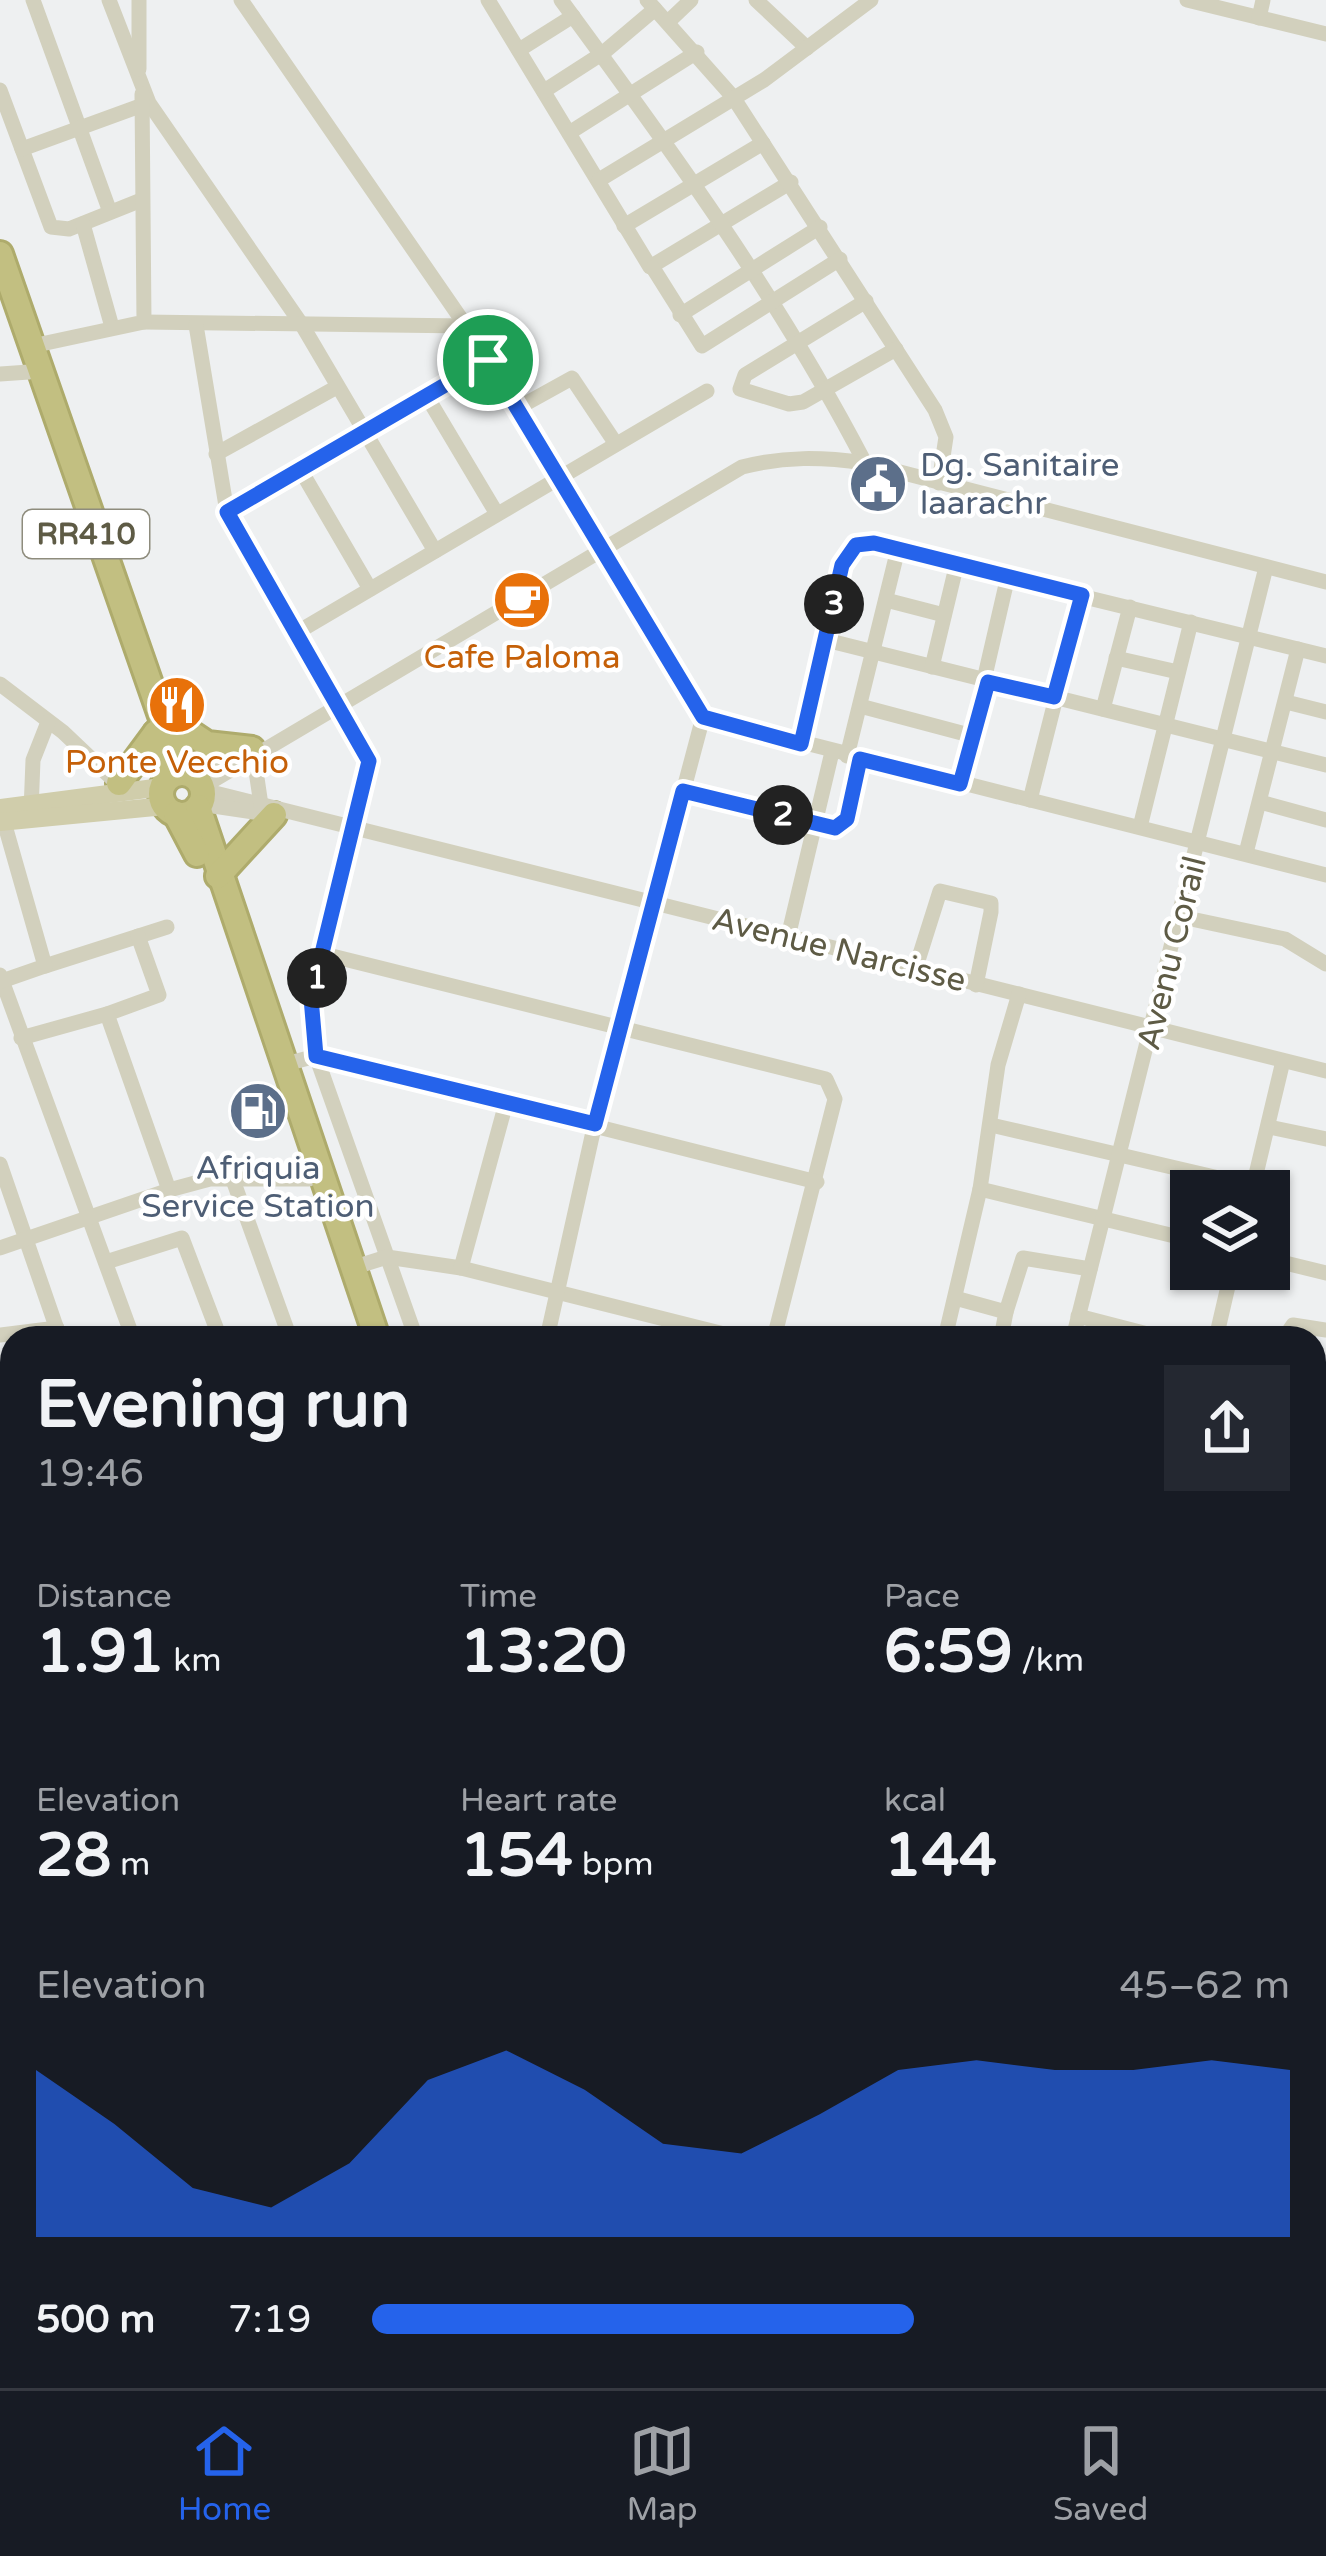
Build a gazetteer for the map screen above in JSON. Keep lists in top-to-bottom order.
{
  "streets": {
    "highway": ["RR410"],
    "street": ["Avenue Narcisse", "Avenu Corail"]
  },
  "crossings": [
    ["RR410", "Avenue Narcisse"],
    ["Avenue Narcisse", "Avenu Corail"]
  ],
  "places": {
    "public building": ["Dg. Sanitaire laarachr"],
    "cafe": ["Cafe Paloma"],
    "restaurant": ["Ponte Vecchio"],
    "fuel station": ["Afriquia Service Station"]
  },
  "page": {
    "pins": ["3", "2", "1"],
    "heading": ["Evening run", "19:46"],
    "stats": [
      ["Distance", "1.91 km"],
      ["Time", "13:20"],
      ["Pace", "6:59 /km"],
      ["Elevation", "28 m"],
      ["Heart rate", "154 bpm"],
      ["kcal", "144"]
    ],
    "chart": ["Elevation", "45–62 m"],
    "list": [
      {
        "name": "500 m",
        "note": "7:19"
      }
    ],
    "tabs": ["Home", "Map", "Saved"]
  }
}
